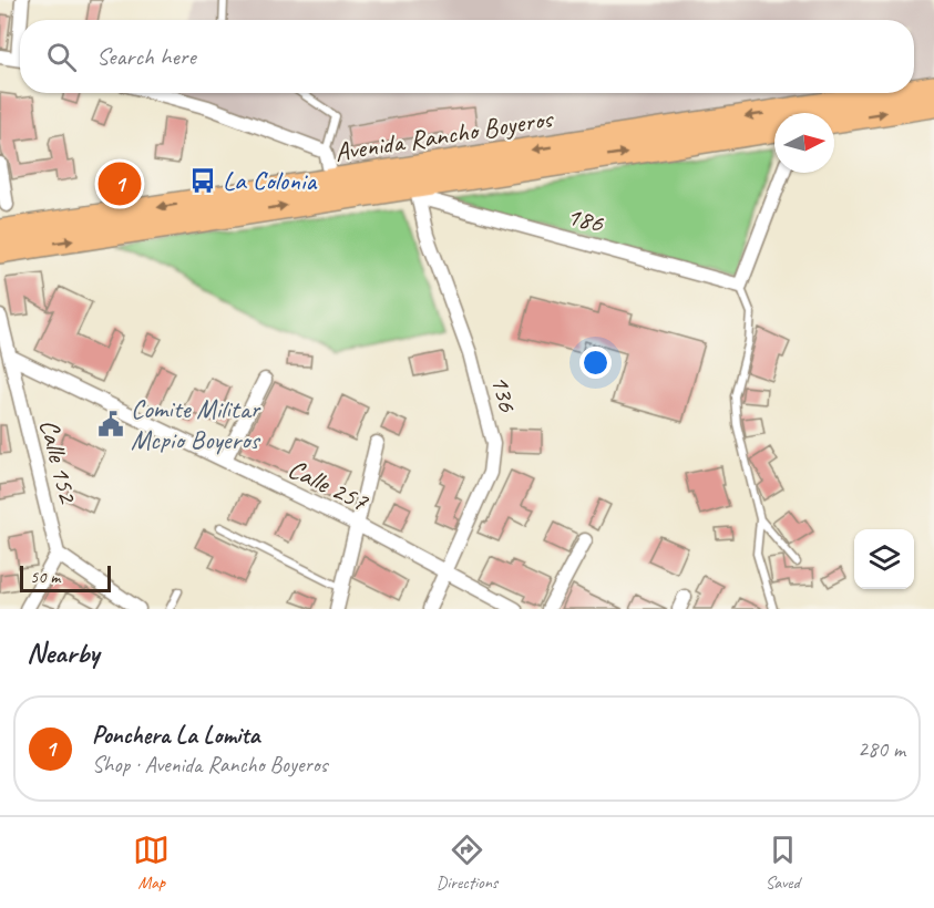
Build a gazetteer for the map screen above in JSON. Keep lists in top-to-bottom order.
{
  "streets": {
    "highway": ["Avenida Rancho Boyeros"],
    "street": [
      "186",
      "136",
      "Calle 152",
      "Calle 257"
    ]
  },
  "crossings": [
    ["Avenida Rancho Boyeros", "186"],
    ["Avenida Rancho Boyeros", "136"],
    ["186", "136"],
    ["136", "Calle 257"],
    ["Calle 152", "Calle 257"]
  ],
  "places": {
    "bus stop": ["La Colonia"],
    "public building": ["Comite Militar Mcpio Boyeros"]
  },
  "scale_bar": "50 m",
  "north": "right",
  "page": {
    "search": "Search here",
    "pins": "1",
    "scale": "50 m",
    "heading": "Nearby",
    "list": [
      {
        "mark": "1",
        "name": "Ponchera La Lomita",
        "note": "Shop · Avenida Rancho Boyeros",
        "value": "280 m"
      }
    ],
    "nav": ["Map", "Directions", "Saved"]
  }
}
